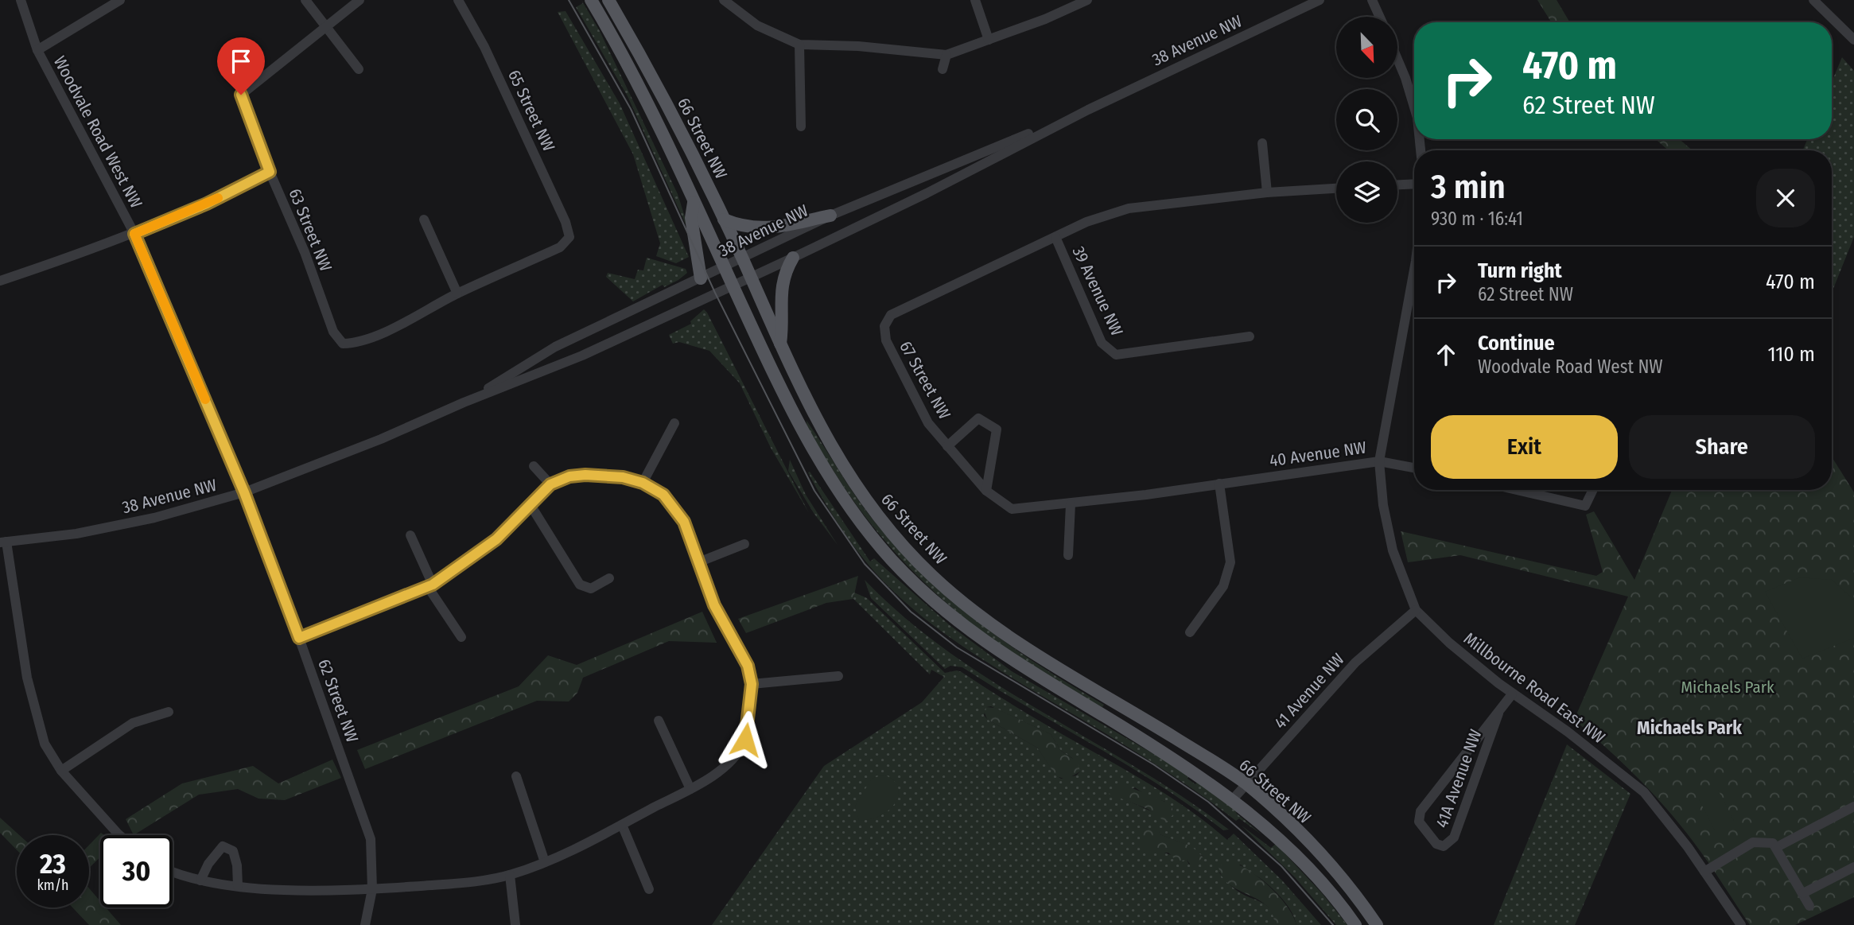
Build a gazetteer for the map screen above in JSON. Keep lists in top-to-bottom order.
{
  "streets": {
    "main road": ["66 Street NW"],
    "street": [
      "38 Avenue NW",
      "65 Street NW",
      "Woodvale Road West NW",
      "63 Street NW",
      "39 Avenue NW",
      "67 Street NW",
      "40 Avenue NW",
      "Millbourne Road East NW",
      "41 Avenue NW",
      "62 Street NW",
      "41A Avenue NW"
    ]
  },
  "crossings": [
    ["38 Avenue NW", "Woodvale Road West NW"],
    ["38 Avenue NW", "66 Street NW"],
    ["38 Avenue NW", "62 Street NW"],
    ["65 Street NW", "63 Street NW"],
    ["Woodvale Road West NW", "62 Street NW"],
    ["66 Street NW", "41 Avenue NW"],
    ["39 Avenue NW", "67 Street NW"],
    ["67 Street NW", "40 Avenue NW"],
    ["40 Avenue NW", "Millbourne Road East NW"],
    ["Millbourne Road East NW", "41 Avenue NW"],
    ["Millbourne Road East NW", "41A Avenue NW"]
  ],
  "districts": ["Michaels Park"],
  "parks": ["Michaels Park"],
  "north": "bottom right",
  "page": {
    "turn": ["470 m", "62 Street NW"],
    "heading": ["3 min", "930 m · 16:41"],
    "list": [
      {
        "name": "Turn right",
        "note": "62 Street NW",
        "value": "470 m"
      },
      {
        "name": "Continue",
        "note": "Woodvale Road West NW",
        "value": "110 m"
      }
    ],
    "buttons": ["Exit", "Share"],
    "speed": "23 km/h",
    "limit": "30"
  }
}
